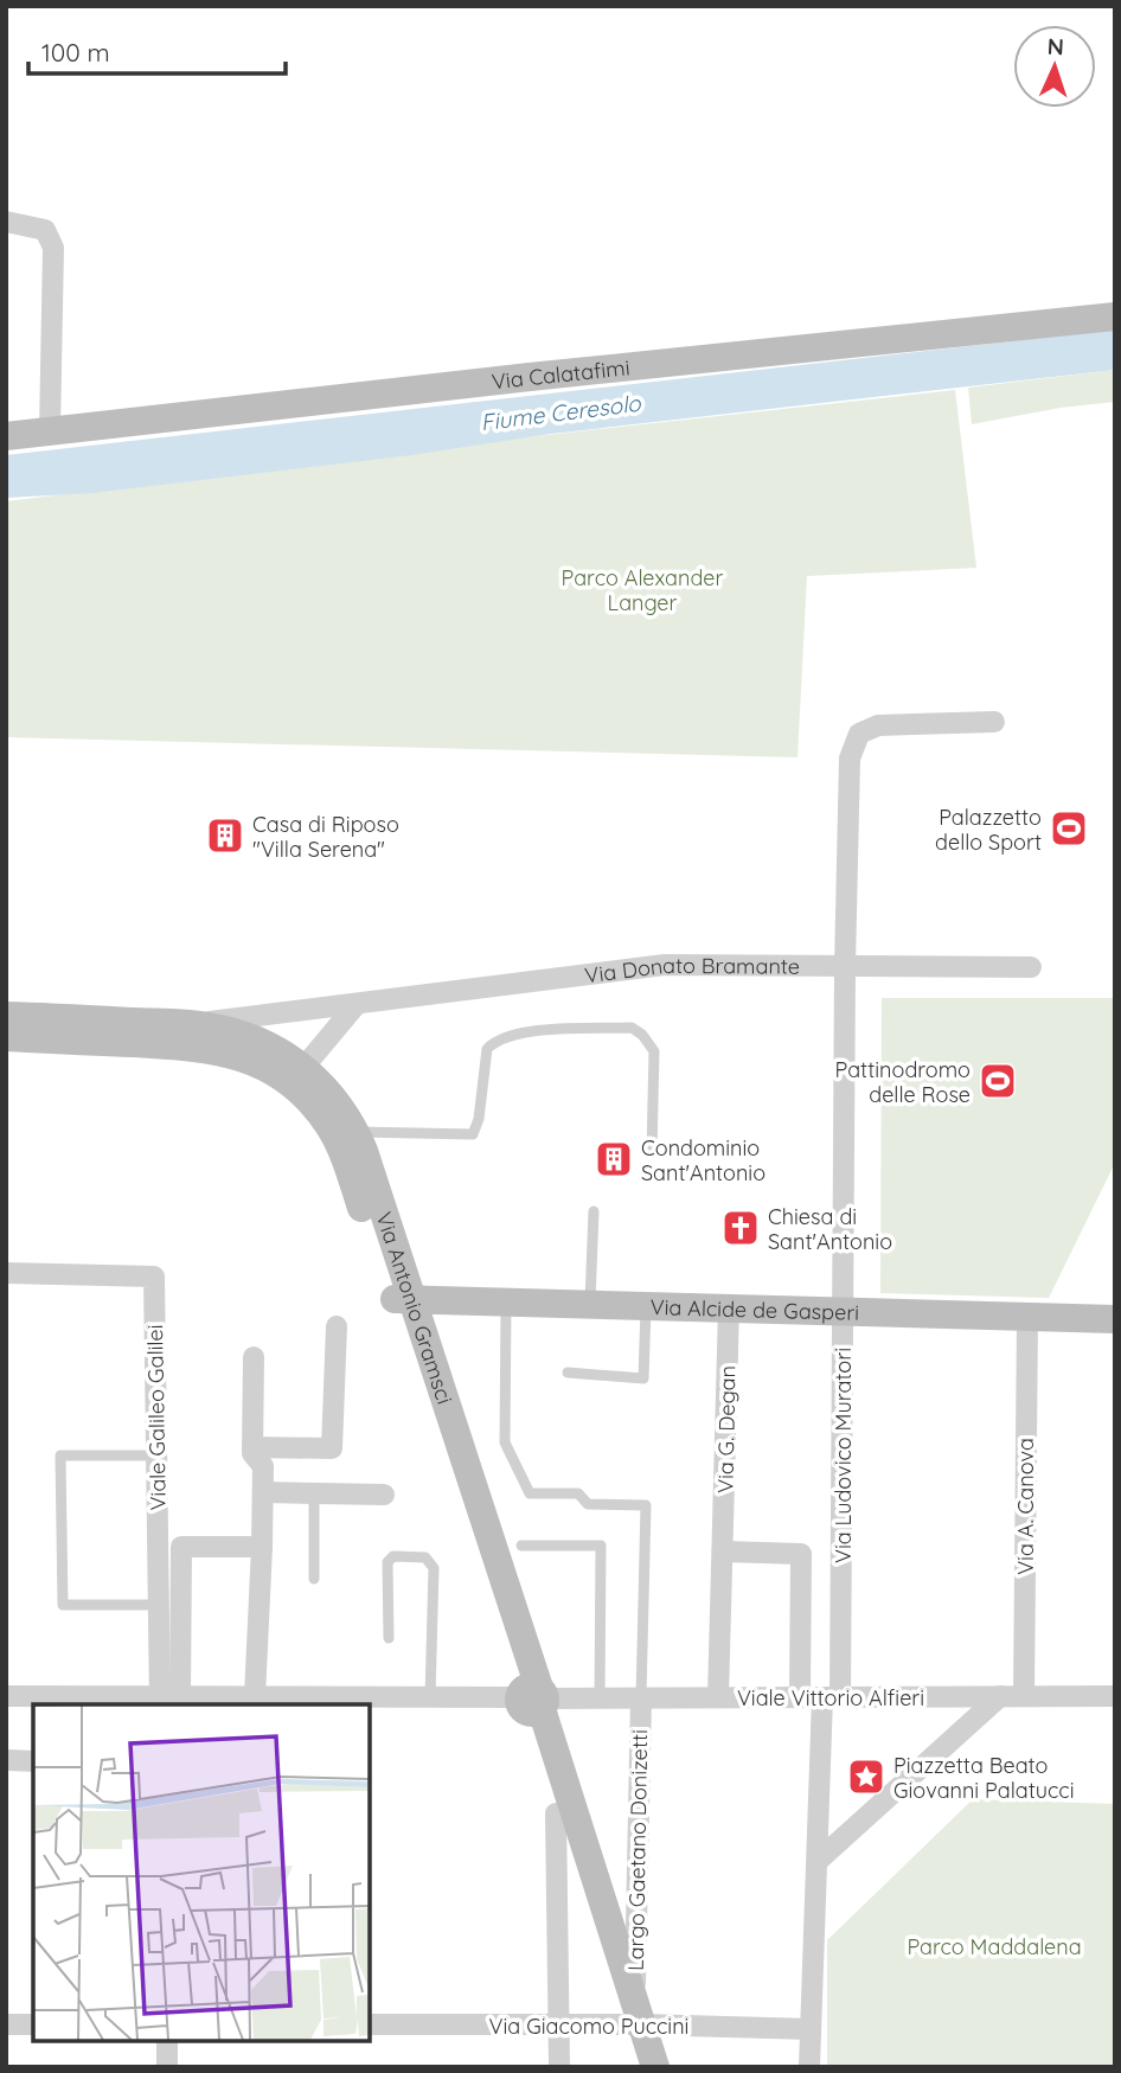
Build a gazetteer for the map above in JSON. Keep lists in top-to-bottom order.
{
  "streets": {
    "street": [
      "Via Calatafimi",
      "Via Donato Bramante",
      "Via Antonio Gramsci",
      "Via Alcide de Gasperi",
      "Viale Galileo Galilei",
      "Via G. Degan",
      "Via Ludovico Muratori",
      "Via A. Canova",
      "Viale Vittorio Alfieri",
      "Largo Gaetano Donizetti",
      "Via Giacomo Puccini"
    ]
  },
  "crossings": [
    ["Via Donato Bramante", "Via Antonio Gramsci"],
    ["Via Donato Bramante", "Via Ludovico Muratori"],
    ["Via Antonio Gramsci", "Via Alcide de Gasperi"],
    ["Via Antonio Gramsci", "Viale Vittorio Alfieri"],
    ["Via Antonio Gramsci", "Largo Gaetano Donizetti"],
    ["Via Antonio Gramsci", "Via Giacomo Puccini"],
    ["Via Alcide de Gasperi", "Via G. Degan"],
    ["Via Alcide de Gasperi", "Via Ludovico Muratori"],
    ["Via Alcide de Gasperi", "Via A. Canova"],
    ["Viale Galileo Galilei", "Viale Vittorio Alfieri"],
    ["Via G. Degan", "Viale Vittorio Alfieri"],
    ["Via Ludovico Muratori", "Viale Vittorio Alfieri"],
    ["Via Ludovico Muratori", "Via Giacomo Puccini"],
    ["Via A. Canova", "Viale Vittorio Alfieri"],
    ["Viale Vittorio Alfieri", "Largo Gaetano Donizetti"],
    ["Largo Gaetano Donizetti", "Via Giacomo Puccini"]
  ],
  "water": ["Fiume Ceresolo"],
  "parks": ["Parco Alexander Langer", "Parco Maddalena"],
  "places": {
    "sports": ["Palazzetto dello Sport", "Pattinodromo delle Rose"],
    "building": ["Casa di Riposo \"Villa Serena\"", "Condominio Sant'Antonio"],
    "church": ["Chiesa di Sant'Antonio"],
    "place": ["Piazzetta Beato Giovanni Palatucci"]
  },
  "scale_bar": "100 m",
  "north": "top"
}
